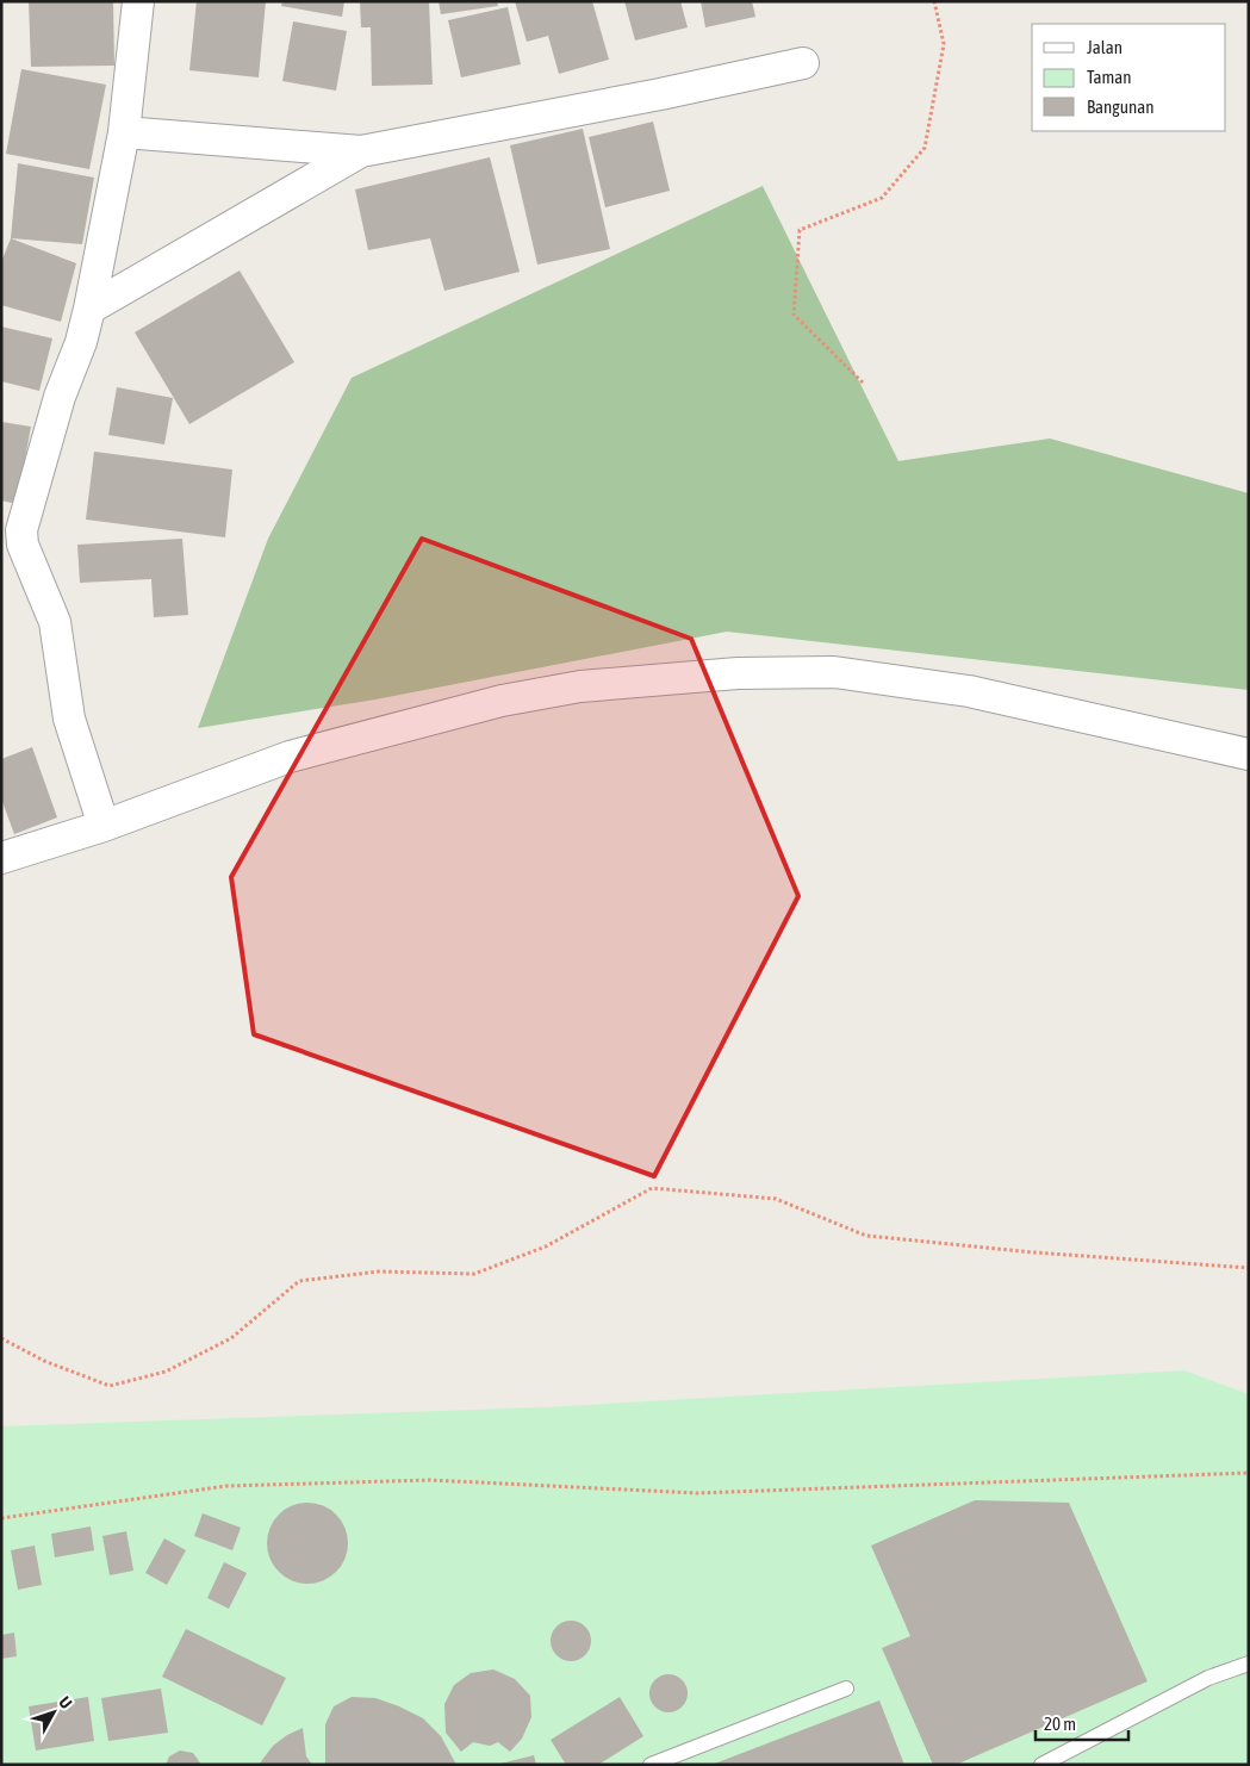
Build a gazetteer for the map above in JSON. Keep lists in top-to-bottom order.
{
  "legend": ["Jalan", "Taman", "Bangunan"],
  "scale_bar": "20 m",
  "north": "top right"
}
